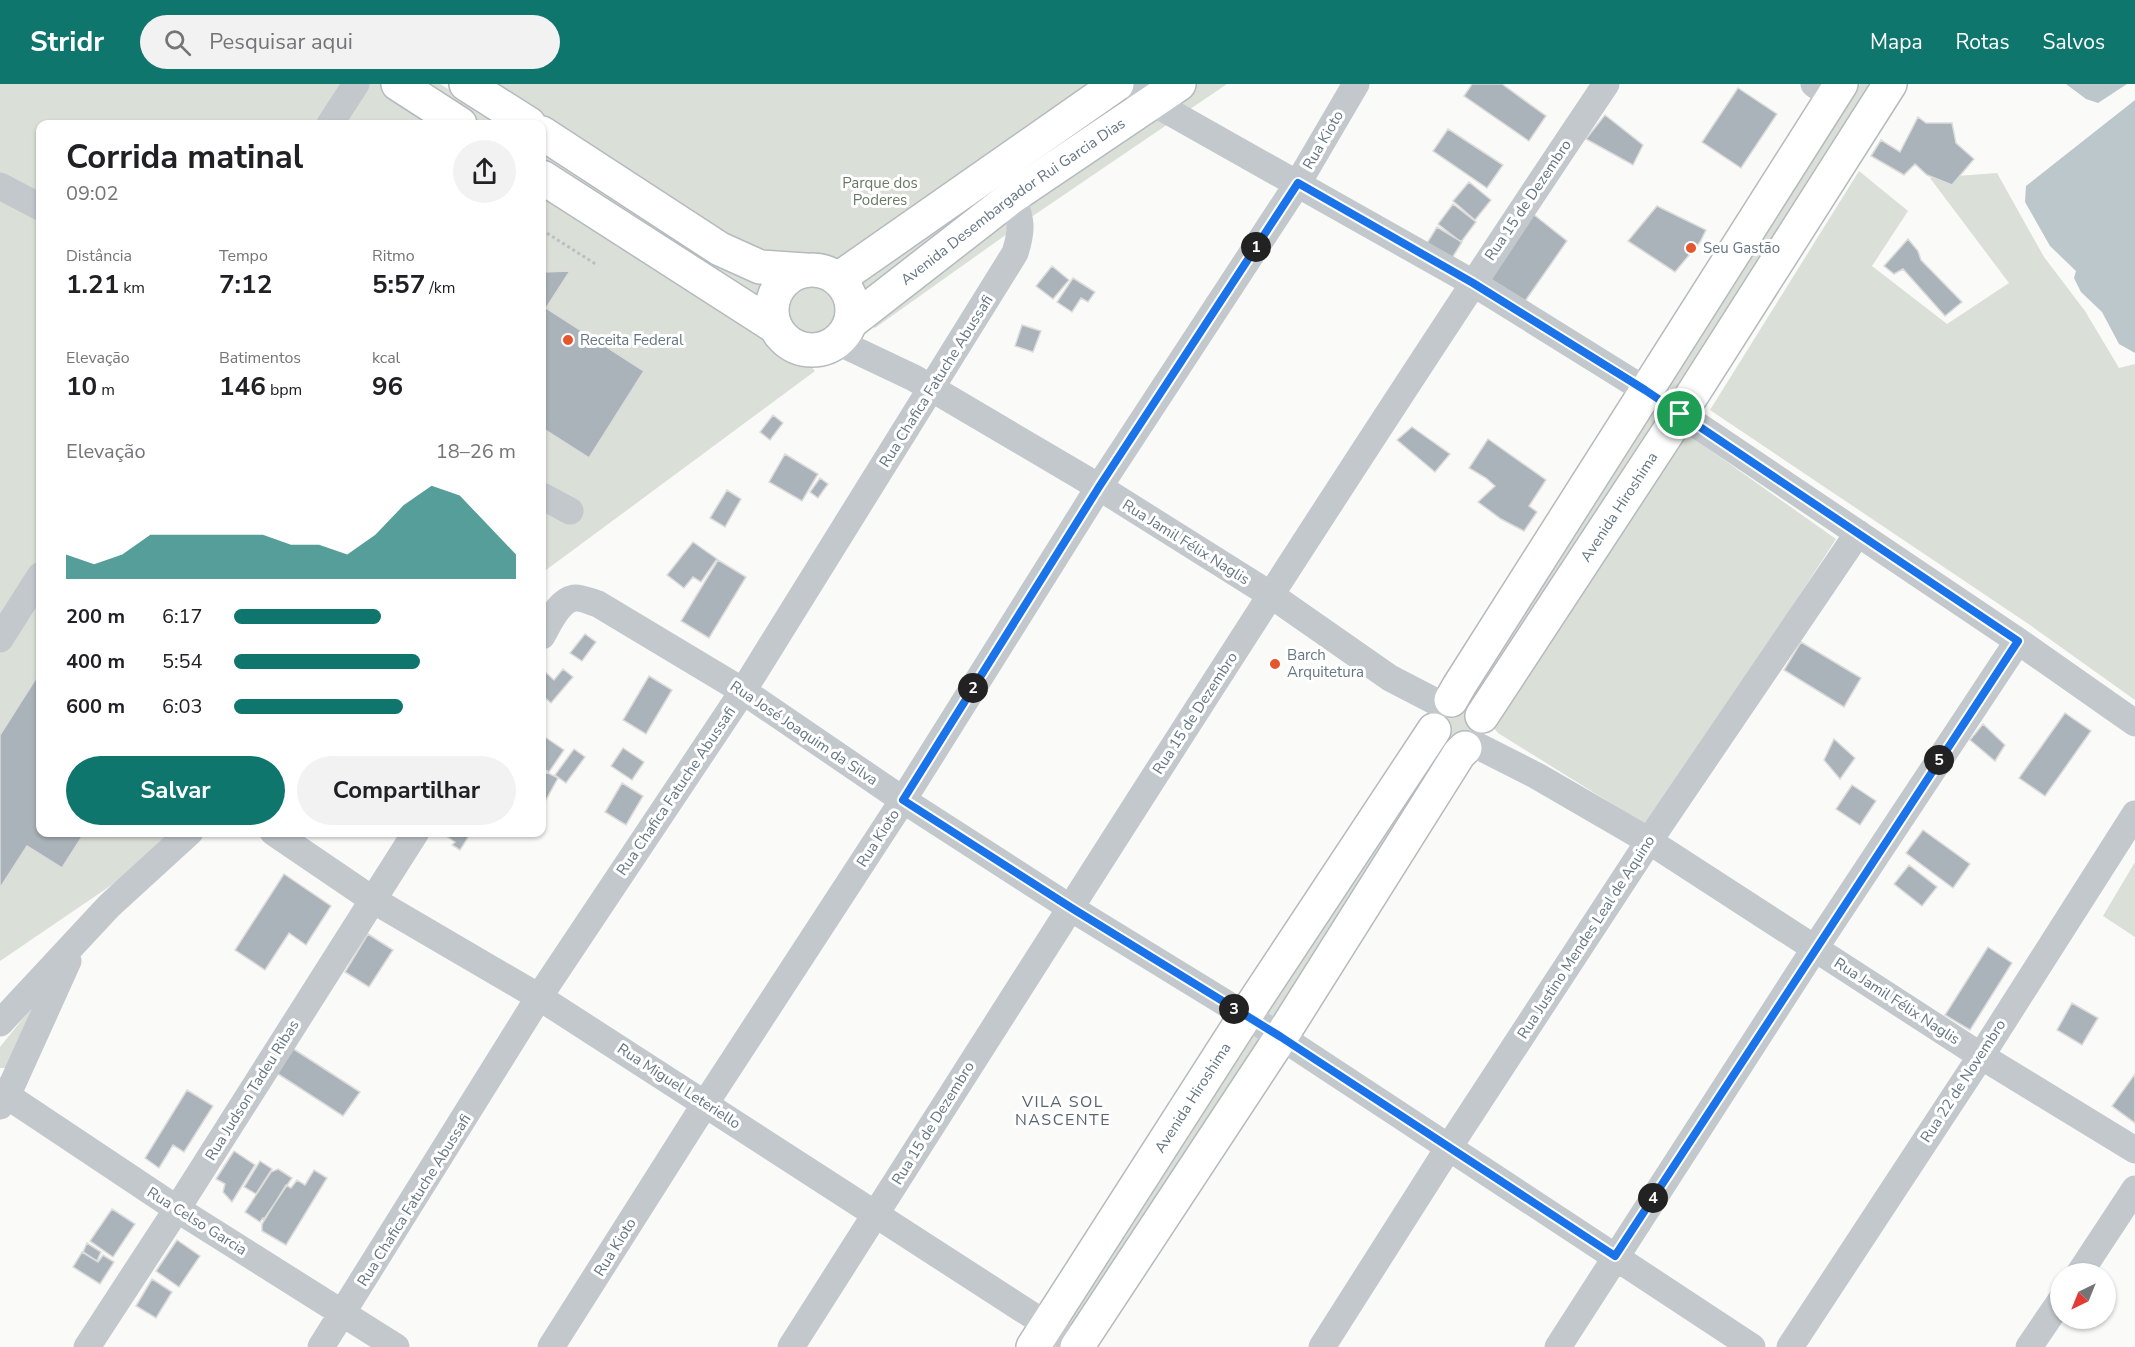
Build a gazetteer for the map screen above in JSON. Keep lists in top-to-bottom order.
{
  "streets": {
    "main road": ["Avenida Desembargador Rui Garcia Dias", "Avenida Hiroshima"],
    "street": [
      "Rua Kioto",
      "Rua 15 de Dezembro",
      "Rua Chafica Fatuche Abussafi",
      "Rua Jamil Félix Naglis",
      "Rua José Joaquim da Silva",
      "Rua Justino Mendes Leal de Aquino",
      "Rua 22 de Novembro",
      "Rua Miguel Leteriello",
      "Rua Judson Tadeu Ribas",
      "Rua Celso Garcia"
    ]
  },
  "crossings": [
    ["Rua Kioto", "Rua Jamil Félix Naglis"],
    ["Rua Kioto", "Rua José Joaquim da Silva"],
    ["Rua Kioto", "Rua Miguel Leteriello"],
    ["Rua 15 de Dezembro", "Rua Jamil Félix Naglis"],
    ["Rua 15 de Dezembro", "Rua José Joaquim da Silva"],
    ["Rua 15 de Dezembro", "Rua Miguel Leteriello"],
    ["Avenida Desembargador Rui Garcia Dias", "Rua Chafica Fatuche Abussafi"],
    ["Avenida Desembargador Rui Garcia Dias", "Rua Jamil Félix Naglis"],
    ["Rua Chafica Fatuche Abussafi", "Rua Jamil Félix Naglis"],
    ["Rua Chafica Fatuche Abussafi", "Rua José Joaquim da Silva"],
    ["Rua Chafica Fatuche Abussafi", "Rua Miguel Leteriello"],
    ["Rua Chafica Fatuche Abussafi", "Rua Celso Garcia"],
    ["Avenida Hiroshima", "Rua Jamil Félix Naglis"],
    ["Avenida Hiroshima", "Rua José Joaquim da Silva"],
    ["Avenida Hiroshima", "Rua Miguel Leteriello"],
    ["Rua Jamil Félix Naglis", "Rua Justino Mendes Leal de Aquino"],
    ["Rua Jamil Félix Naglis", "Rua 22 de Novembro"],
    ["Rua José Joaquim da Silva", "Rua Justino Mendes Leal de Aquino"],
    ["Rua Miguel Leteriello", "Rua Judson Tadeu Ribas"],
    ["Rua Judson Tadeu Ribas", "Rua Celso Garcia"]
  ],
  "districts": ["VILA SOL NASCENTE"],
  "parks": ["Parque dos Poderes"],
  "places": ["Seu Gastão", "Receita Federal", "Barch Arquitetura"],
  "north": "bottom left",
  "page": {
    "header": "Stridr",
    "search": "Pesquisar aqui",
    "nav": ["Mapa", "Rotas", "Salvos"],
    "heading": ["Corrida matinal", "09:02"],
    "stats": [
      ["Distância", "1.21 km"],
      ["Tempo", "7:12"],
      ["Ritmo", "5:57 /km"],
      ["Elevação", "10 m"],
      ["Batimentos", "146 bpm"],
      ["kcal", "96"]
    ],
    "pins": [
      "1",
      "2",
      "5",
      "3",
      "4"
    ],
    "chart": ["Elevação", "18–26 m"],
    "list": [
      {
        "name": "200 m",
        "note": "6:17"
      },
      {
        "name": "400 m",
        "note": "5:54"
      },
      {
        "name": "600 m",
        "note": "6:03"
      }
    ],
    "buttons": ["Salvar", "Compartilhar"]
  }
}
